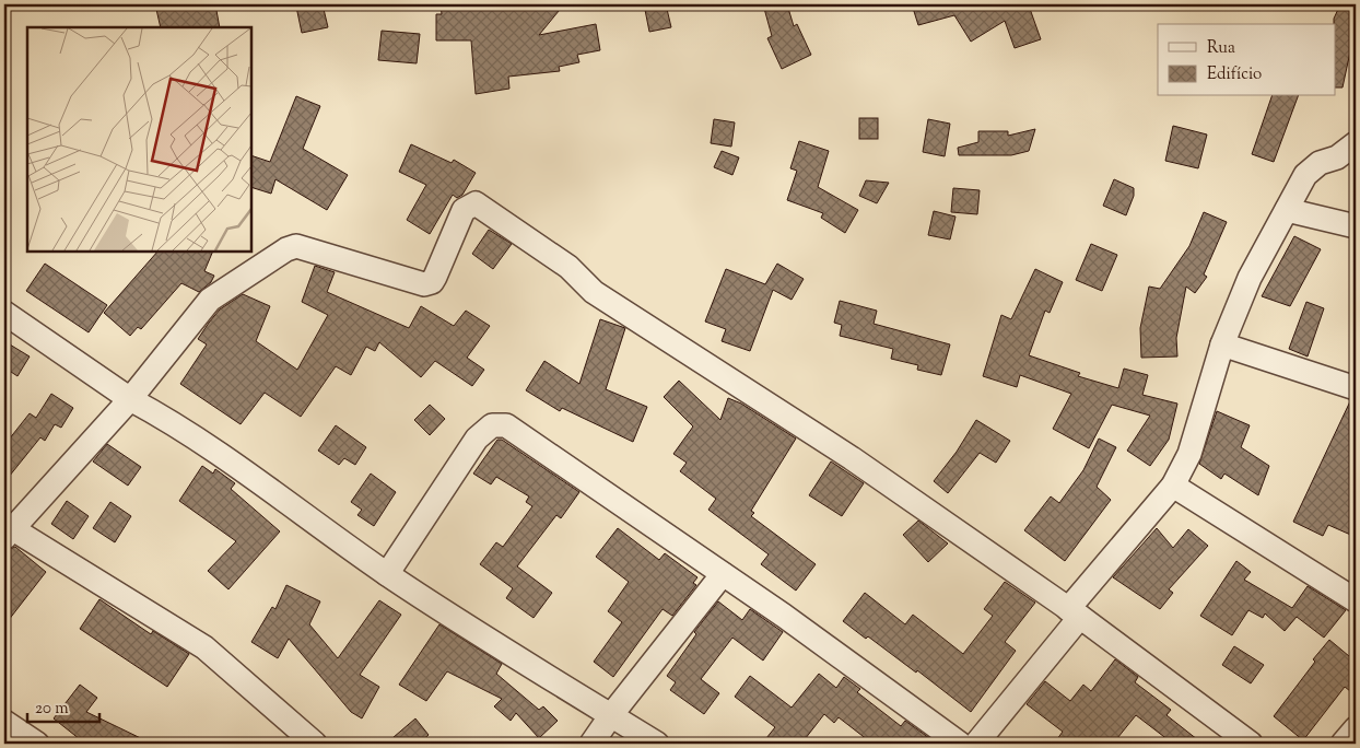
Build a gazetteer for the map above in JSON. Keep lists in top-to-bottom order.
{
  "legend": ["Rua", "Edifício"],
  "scale_bar": "20 m"
}
